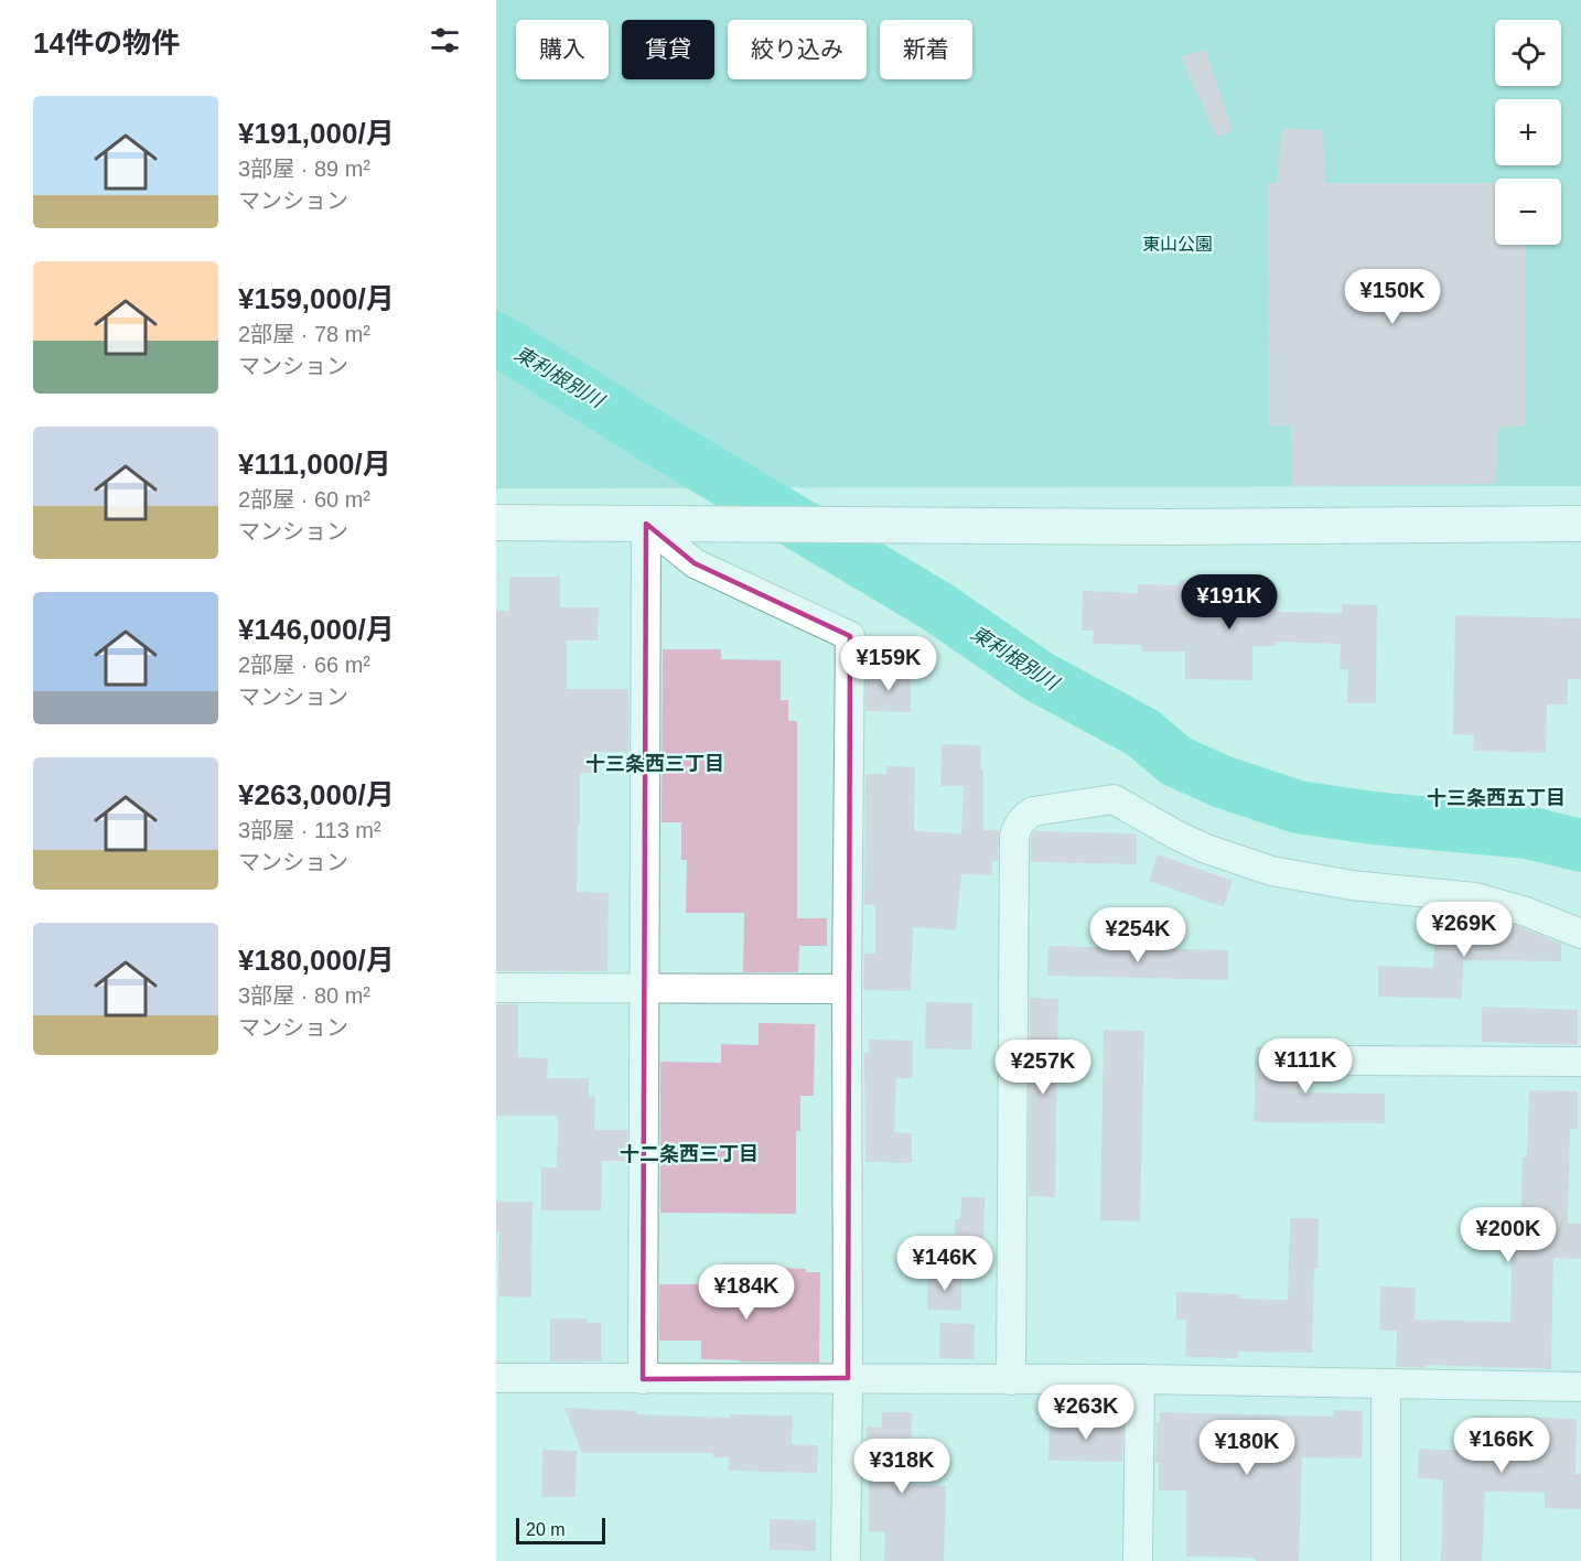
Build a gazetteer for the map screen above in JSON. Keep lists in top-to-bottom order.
{
  "districts": ["十三条西三丁目", "十三条西五丁目", "十二条西三丁目"],
  "water": ["東利根別川"],
  "parks": ["東山公園"],
  "scale_bar": "20 m",
  "page": {
    "heading": "14件の物件",
    "map_buttons": ["+", "−"],
    "chip": [
      "購入",
      "賃貸",
      "絞り込み",
      "新着"
    ],
    "list": [
      {
        "name": "¥191,000/月",
        "note": "3部屋 · 89 m² · マンション"
      },
      {
        "name": "¥159,000/月",
        "note": "2部屋 · 78 m² · マンション"
      },
      {
        "name": "¥111,000/月",
        "note": "2部屋 · 60 m² · マンション"
      },
      {
        "name": "¥146,000/月",
        "note": "2部屋 · 66 m² · マンション"
      },
      {
        "name": "¥263,000/月",
        "note": "3部屋 · 113 m² · マンション"
      },
      {
        "name": "¥180,000/月",
        "note": "3部屋 · 80 m² · マンション"
      }
    ],
    "price": [
      "¥150K",
      "¥191K",
      "¥159K",
      "¥269K",
      "¥254K",
      "¥111K",
      "¥257K",
      "¥200K",
      "¥146K",
      "¥184K",
      "¥263K",
      "¥166K",
      "¥180K",
      "¥318K"
    ],
    "scale": "20 m"
  }
}
